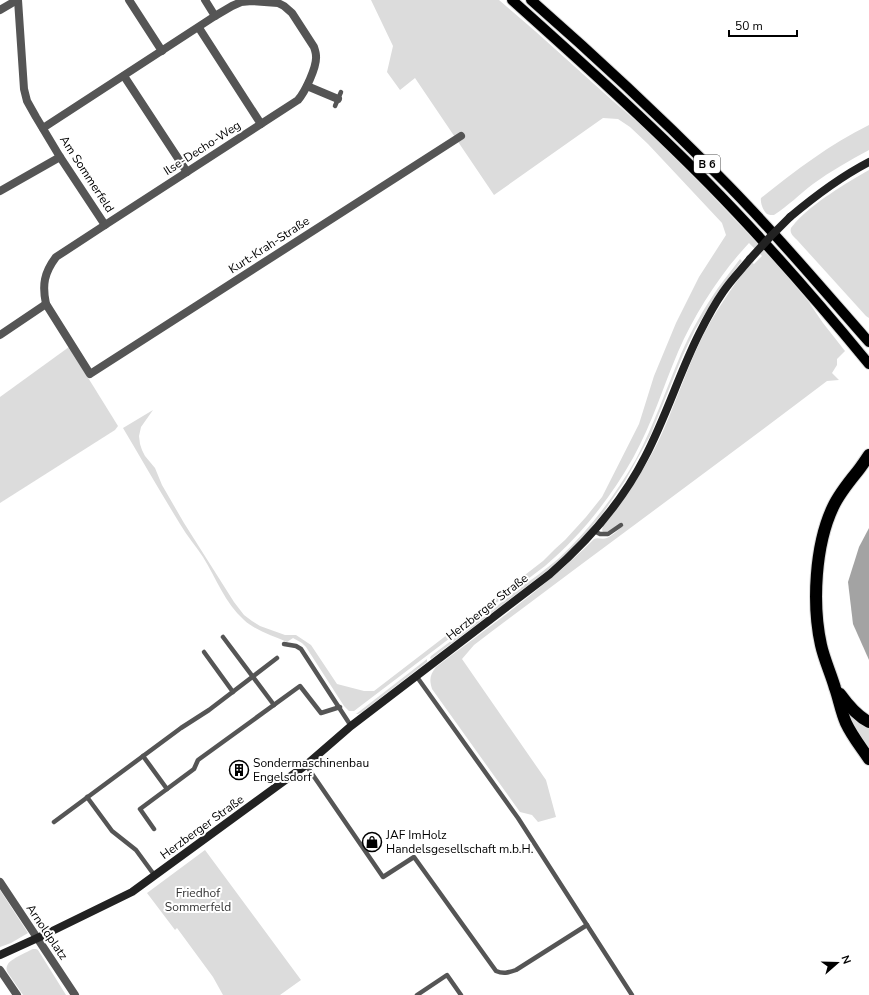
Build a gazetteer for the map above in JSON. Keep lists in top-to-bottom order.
{
  "streets": {
    "main road": ["B 6", "Herzberger Straße"],
    "street": [
      "Ilse-Decho-Weg",
      "Am Sommerfeld",
      "Kurt-Krah-Straße",
      "Arnoldplatz"
    ]
  },
  "crossings": [
    ["Ilse-Decho-Weg", "Am Sommerfeld"],
    ["Am Sommerfeld", "Kurt-Krah-Straße"],
    ["Herzberger Straße", "Arnoldplatz"]
  ],
  "parks": ["Friedhof Sommerfeld"],
  "places": {
    "building": ["Sondermaschinenbau Engelsdorf"],
    "shop": ["JAF ImHolz Handelsgesellschaft m.b.H."]
  },
  "scale_bar": "50 m",
  "north": "right"
}
